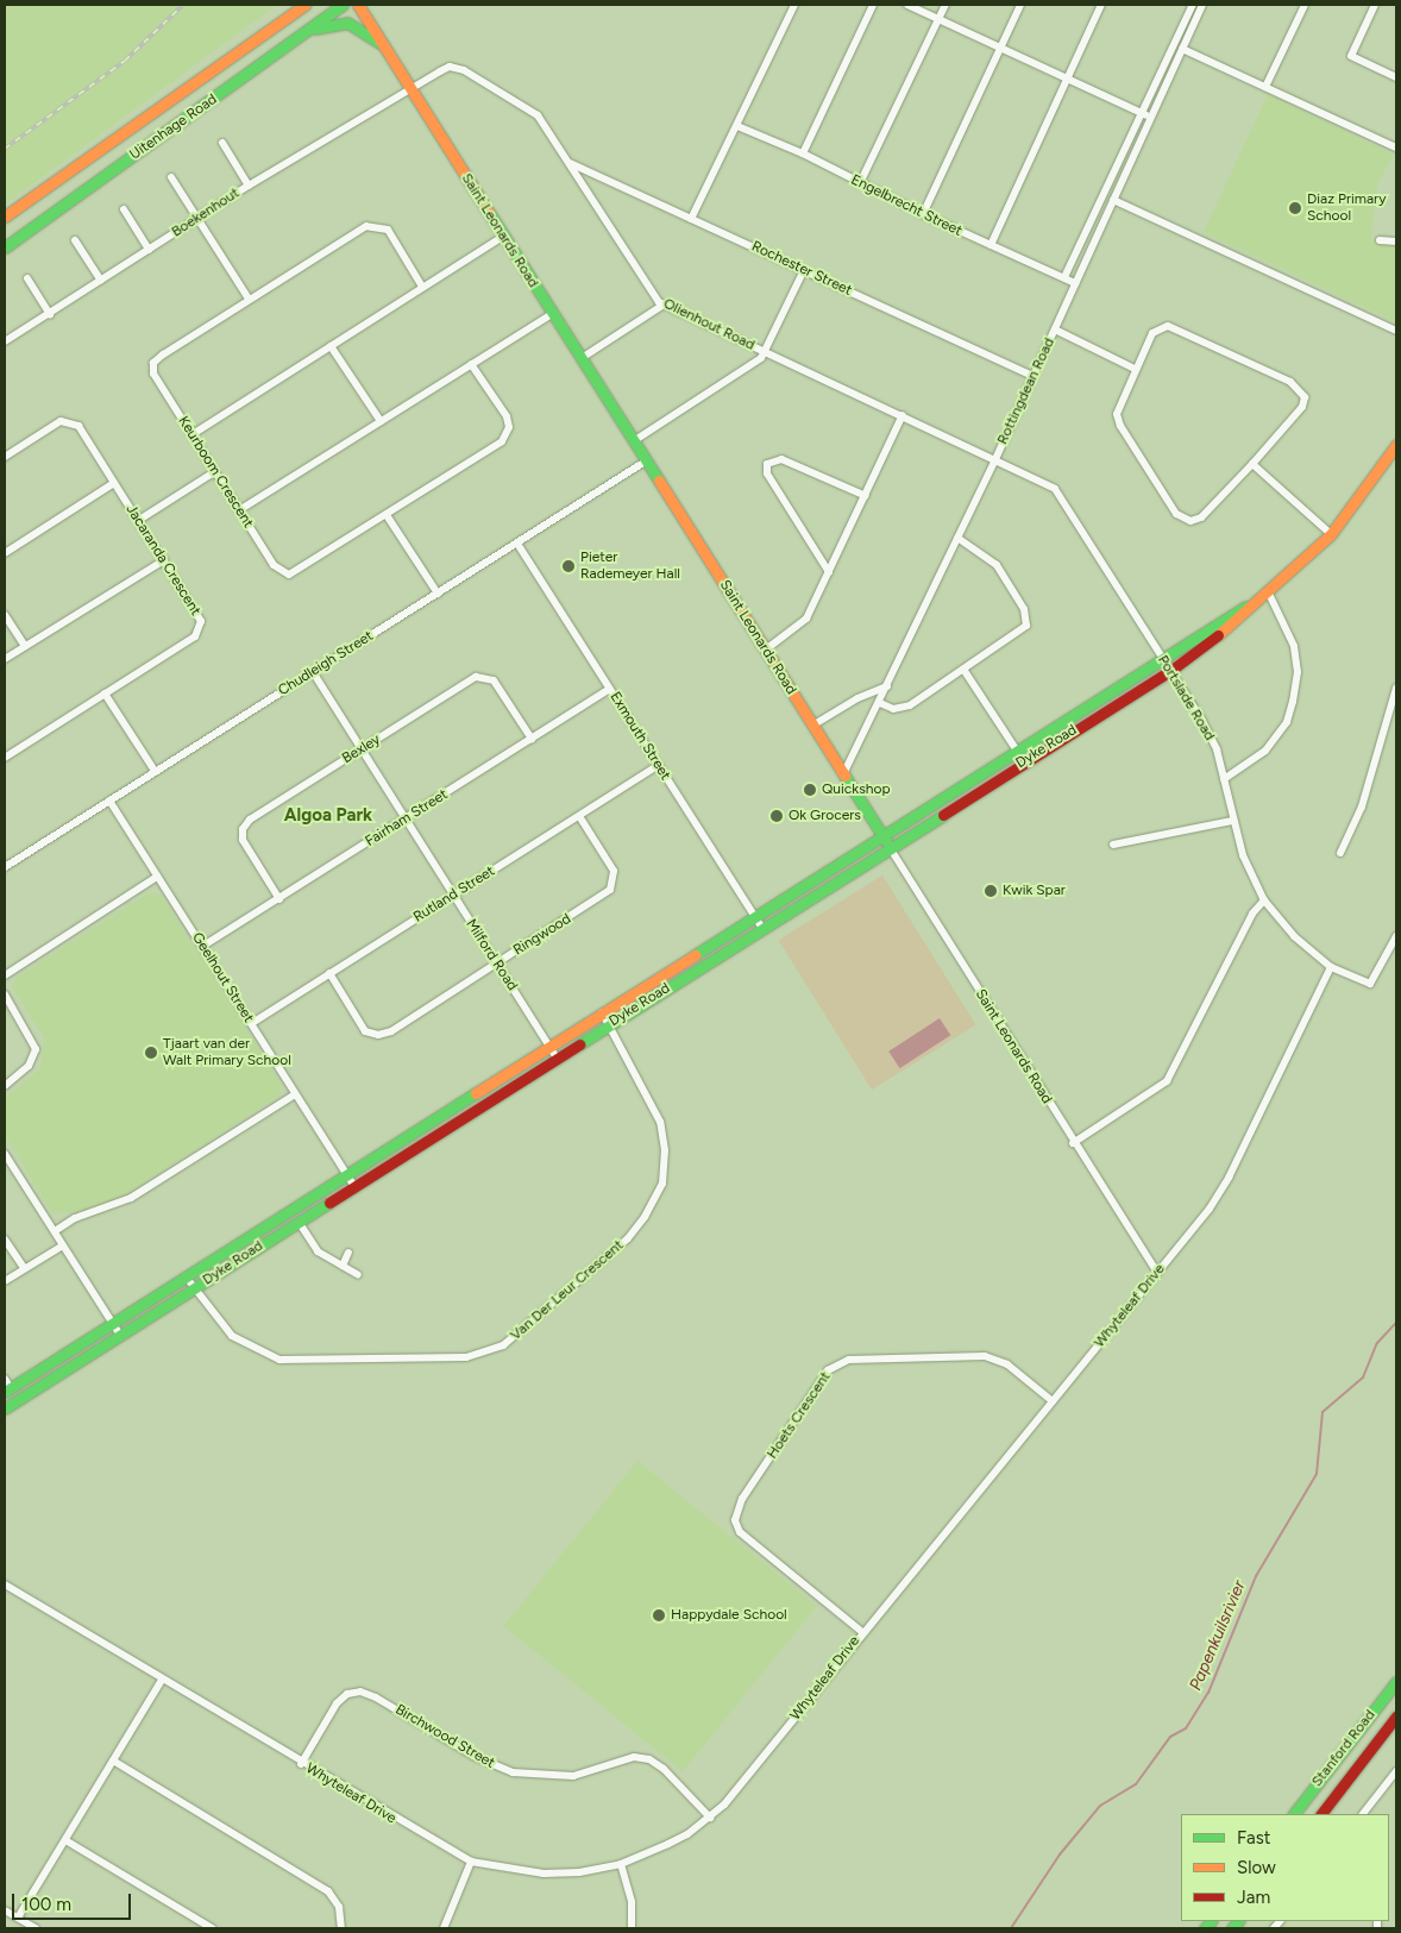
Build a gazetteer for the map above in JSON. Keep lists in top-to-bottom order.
{
  "streets": {
    "street": [
      "Uitenhage Road",
      "Engelbrecht Street",
      "Boekenhout",
      "Saint Leonards Road",
      "Rochester Street",
      "Olienhout Road",
      "Rottingdean Road",
      "Keurboom Crescent",
      "Jacaranda Crescent",
      "Chudleigh Street",
      "Portslade Road",
      "Exmouth Street",
      "Dyke Road",
      "Bexley",
      "Fairham Street",
      "Rutland Street",
      "Ringwood",
      "Milford Road",
      "Geelhout Street",
      "Van Der Leur Crescent",
      "Whyteleaf Drive",
      "Hoets Crescent",
      "Birchwood Street",
      "Stanford Road"
    ]
  },
  "crossings": [
    ["Engelbrecht Street", "Rottingdean Road"],
    ["Boekenhout", "Saint Leonards Road"],
    ["Boekenhout", "Olienhout Road"],
    ["Saint Leonards Road", "Olienhout Road"],
    ["Saint Leonards Road", "Rottingdean Road"],
    ["Saint Leonards Road", "Chudleigh Street"],
    ["Saint Leonards Road", "Dyke Road"],
    ["Saint Leonards Road", "Whyteleaf Drive"],
    ["Rochester Street", "Olienhout Road"],
    ["Rochester Street", "Rottingdean Road"],
    ["Olienhout Road", "Rottingdean Road"],
    ["Olienhout Road", "Portslade Road"],
    ["Rottingdean Road", "Portslade Road"],
    ["Chudleigh Street", "Exmouth Street"],
    ["Chudleigh Street", "Milford Road"],
    ["Chudleigh Street", "Geelhout Street"],
    ["Portslade Road", "Dyke Road"],
    ["Portslade Road", "Whyteleaf Drive"],
    ["Exmouth Street", "Dyke Road"],
    ["Exmouth Street", "Fairham Street"],
    ["Exmouth Street", "Rutland Street"],
    ["Dyke Road", "Milford Road"],
    ["Dyke Road", "Geelhout Street"],
    ["Dyke Road", "Van Der Leur Crescent"],
    ["Bexley", "Fairham Street"],
    ["Bexley", "Milford Road"],
    ["Fairham Street", "Milford Road"],
    ["Fairham Street", "Geelhout Street"],
    ["Rutland Street", "Ringwood"],
    ["Rutland Street", "Milford Road"],
    ["Rutland Street", "Geelhout Street"],
    ["Ringwood", "Milford Road"],
    ["Whyteleaf Drive", "Hoets Crescent"],
    ["Whyteleaf Drive", "Birchwood Street"]
  ],
  "districts": ["Algoa Park"],
  "water": ["Papenkuilsrivier"],
  "places": [
    "Diaz Primary School",
    "Pieter Rademeyer Hall",
    "Quickshop",
    "Ok Grocers",
    "Kwik Spar",
    "Tjaart van der Walt Primary School",
    "Happydale School"
  ],
  "legend": ["Fast", "Slow", "Jam"],
  "scale_bar": "100 m"
}
